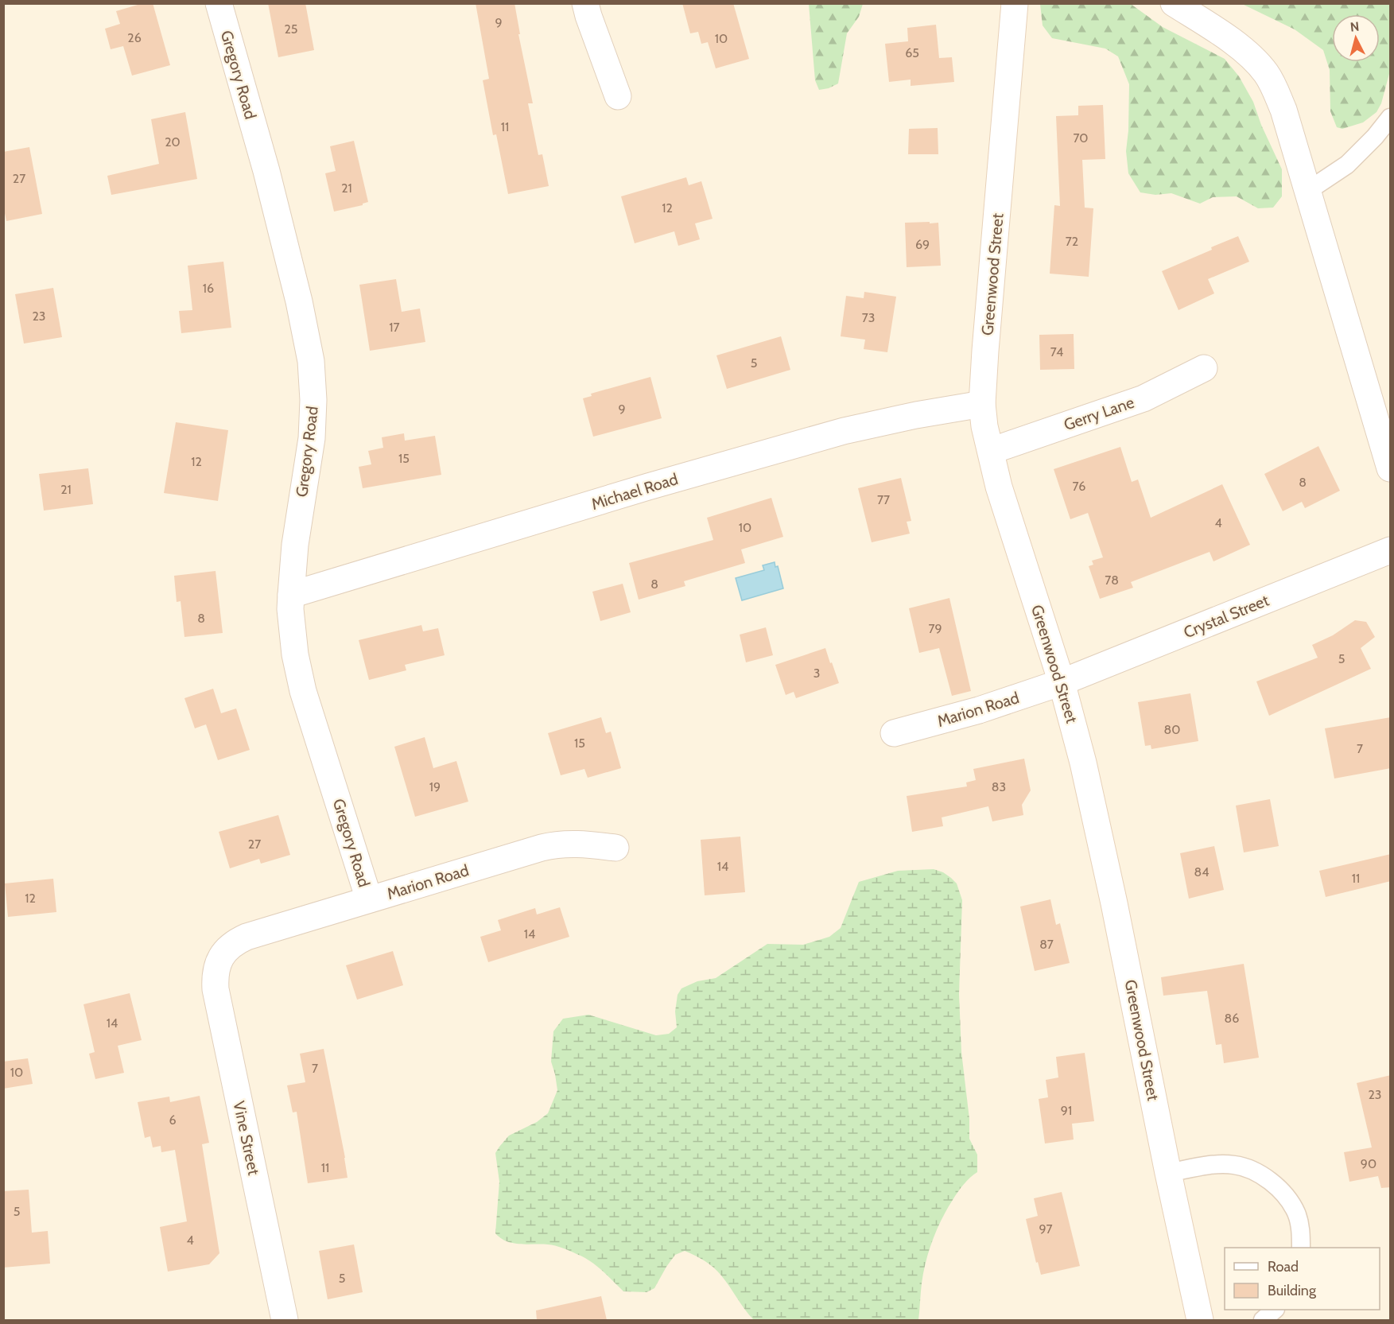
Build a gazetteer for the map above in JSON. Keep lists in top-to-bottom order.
{
  "streets": {
    "street": [
      "Gregory Road",
      "Greenwood Street",
      "Gerry Lane",
      "Michael Road",
      "Crystal Street",
      "Marion Road",
      "Vine Street"
    ]
  },
  "crossings": [
    ["Gregory Road", "Michael Road"],
    ["Gregory Road", "Marion Road"],
    ["Greenwood Street", "Gerry Lane"],
    ["Greenwood Street", "Michael Road"],
    ["Greenwood Street", "Crystal Street"],
    ["Greenwood Street", "Marion Road"],
    ["Crystal Street", "Marion Road"],
    ["Marion Road", "Vine Street"]
  ],
  "house_numbers": [
    "9",
    "25",
    "26",
    "10",
    "65",
    "11",
    "70",
    "20",
    "27",
    "21",
    "12",
    "72",
    "69",
    "16",
    "23",
    "73",
    "17",
    "74",
    "5",
    "9",
    "15",
    "12",
    "8",
    "76",
    "21",
    "77",
    "4",
    "10",
    "78",
    "8",
    "8",
    "79",
    "5",
    "3",
    "80",
    "15",
    "7",
    "19",
    "83",
    "27",
    "14",
    "84",
    "11",
    "12",
    "14",
    "87",
    "86",
    "14",
    "7",
    "10",
    "23",
    "91",
    "6",
    "90",
    "11",
    "5",
    "97",
    "4",
    "5"
  ],
  "legend": ["Road", "Building"],
  "north": "top"
}
